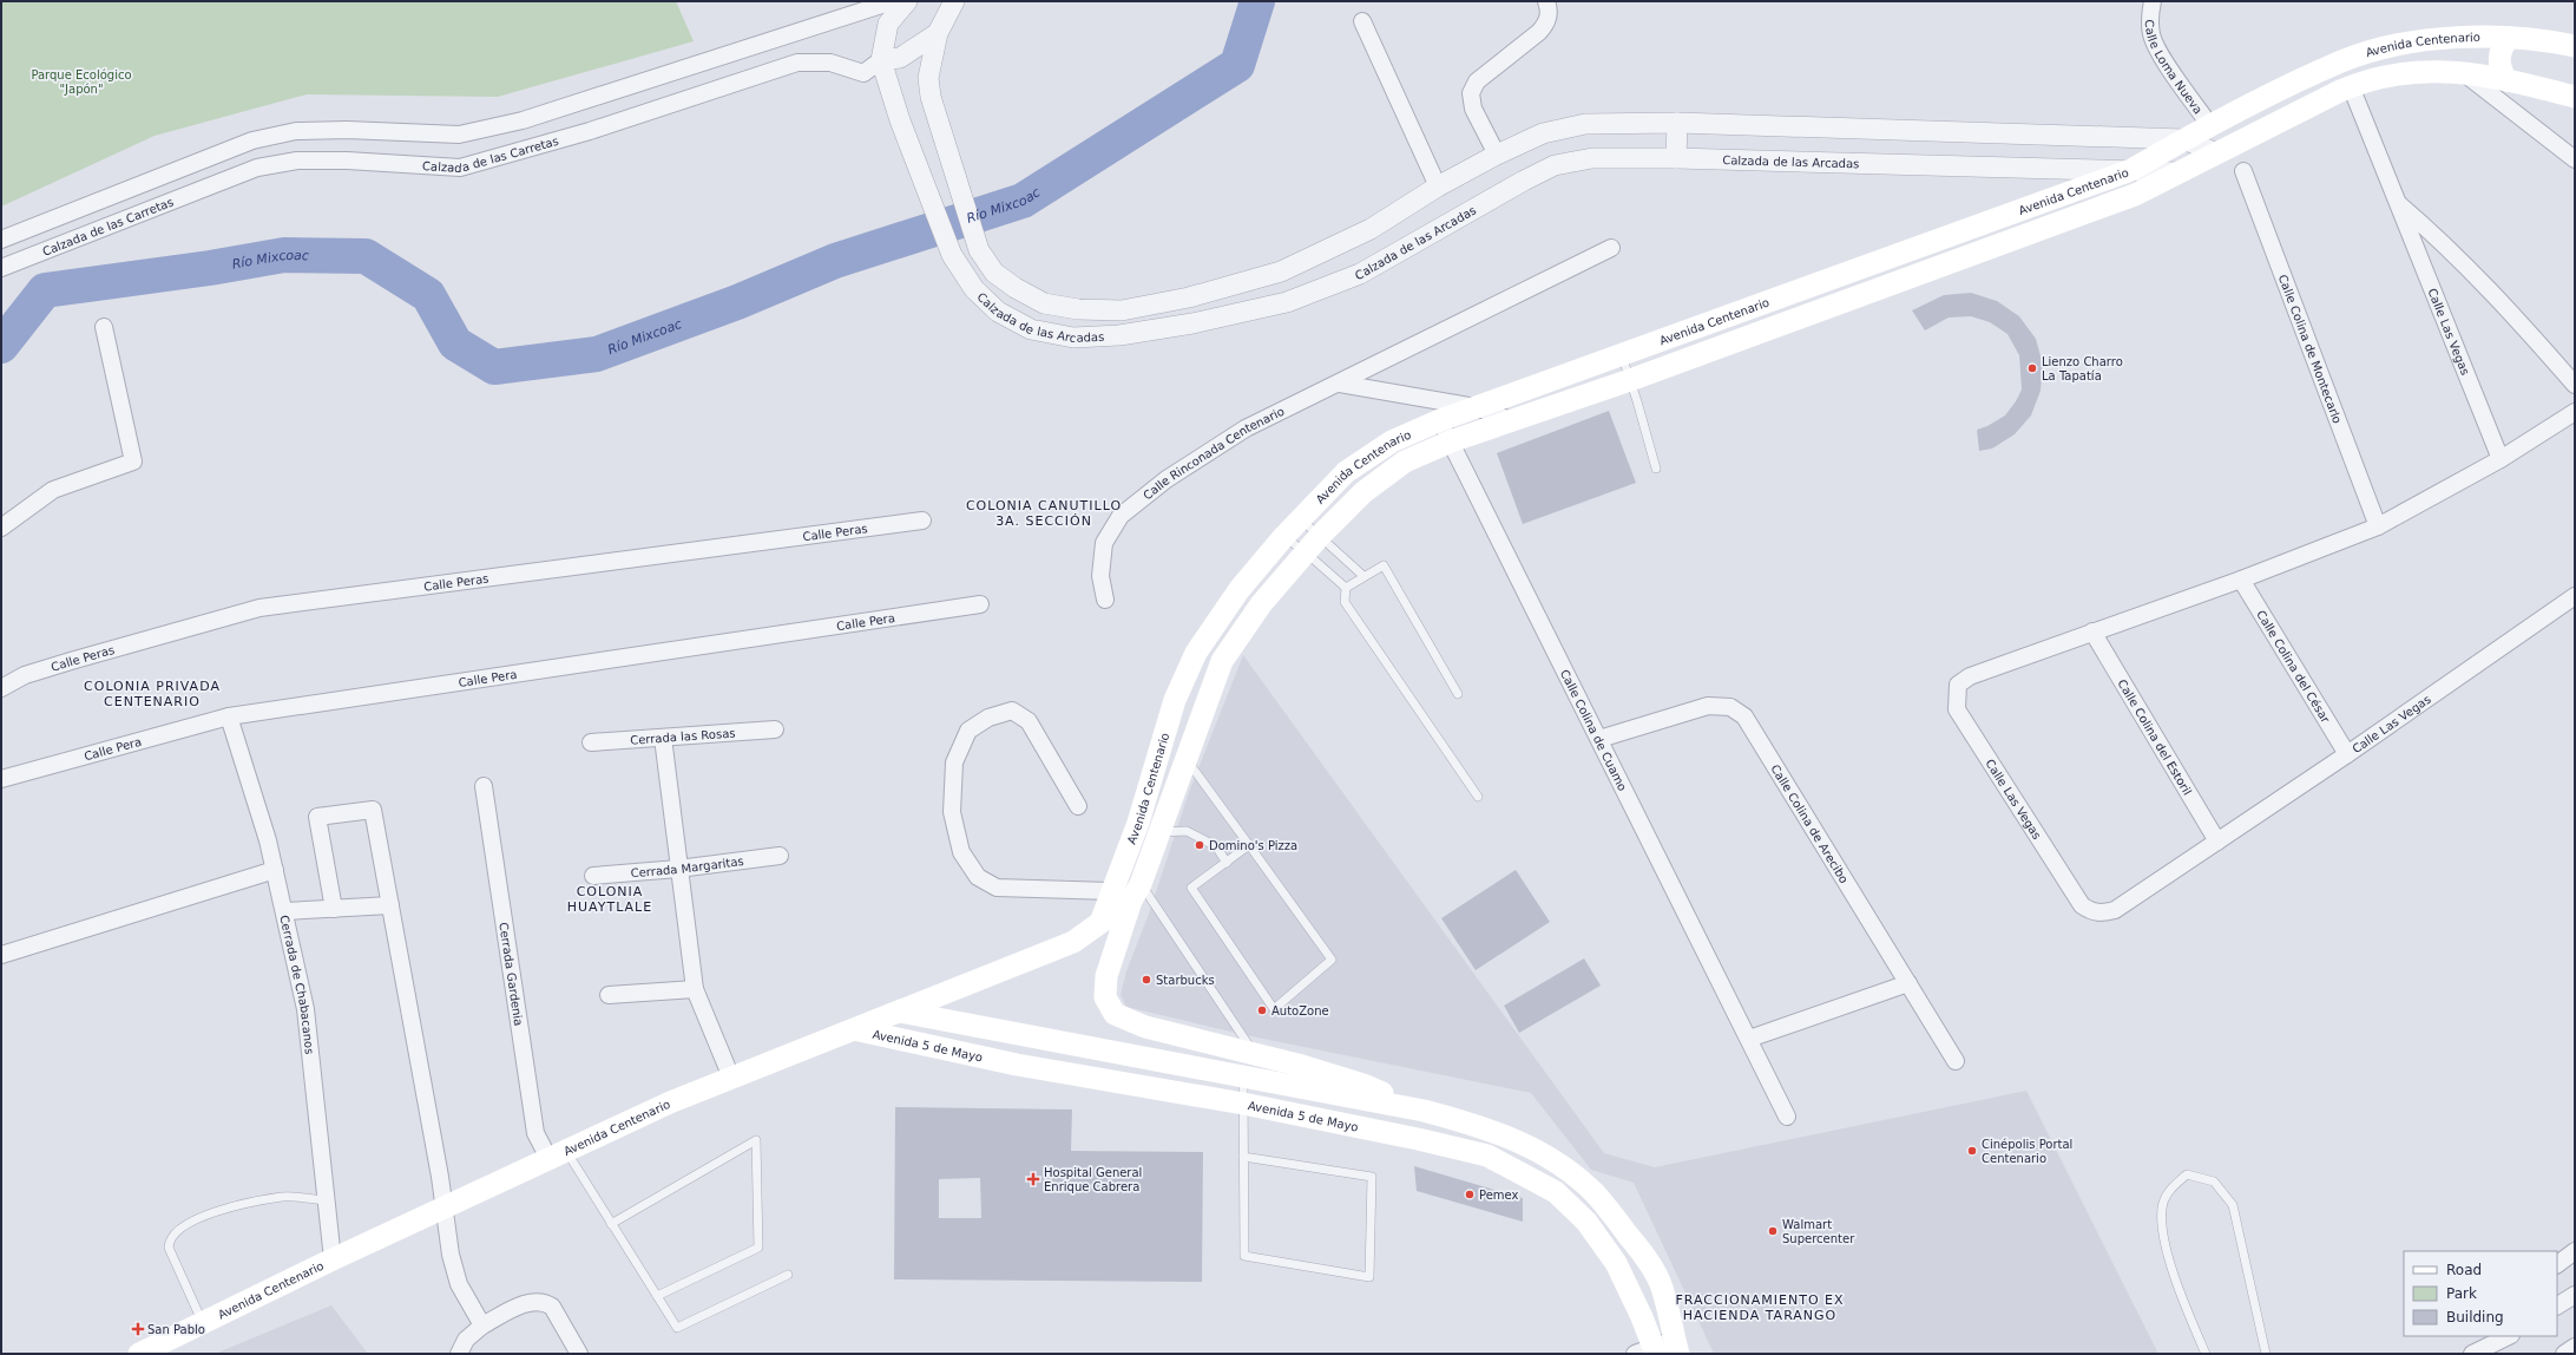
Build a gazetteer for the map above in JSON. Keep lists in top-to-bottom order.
{
  "streets": {
    "main road": ["Avenida Centenario", "Avenida 5 de Mayo"],
    "street": [
      "Calle Loma Nueva",
      "Calzada de las Carretas",
      "Calzada de las Arcadas",
      "Calle Las Vegas",
      "Calle Colina de Montecarlo",
      "Calle Rinconada Centenario",
      "Calle Peras",
      "Calle Pera",
      "Calle Colina del César",
      "Calle Colina de Cuamo",
      "Cerrada las Rosas",
      "Calle Colina del Estoril",
      "Calle Colina de Arecibo",
      "Cerrada Margaritas",
      "Cerrada Gardenia",
      "Cerrada de Chabacanos"
    ]
  },
  "crossings": [
    ["Avenida Centenario", "Calle Loma Nueva"],
    ["Avenida Centenario", "Calzada de las Arcadas"],
    ["Avenida Centenario", "Calle Las Vegas"],
    ["Avenida Centenario", "Calle Colina de Cuamo"],
    ["Avenida Centenario", "Cerrada Gardenia"],
    ["Avenida Centenario", "Cerrada de Chabacanos"],
    ["Avenida Centenario", "Avenida 5 de Mayo"],
    ["Calzada de las Carretas", "Calzada de las Arcadas"],
    ["Calle Las Vegas", "Calle Colina de Montecarlo"],
    ["Calle Las Vegas", "Calle Colina del César"],
    ["Calle Las Vegas", "Calle Colina del Estoril"],
    ["Calle Pera", "Cerrada de Chabacanos"],
    ["Calle Colina de Cuamo", "Calle Colina de Arecibo"]
  ],
  "districts": [
    "COLONIA CANUTILLO 3A. SECCIÓN",
    "COLONIA PRIVADA CENTENARIO",
    "COLONIA HUAYTLALE",
    "FRACCIONAMIENTO EX HACIENDA TARANGO"
  ],
  "water": ["Río Mixcoac"],
  "parks": ["Parque Ecológico \"Japón\""],
  "places": {
    "other": [
      "Lienzo Charro La Tapatía",
      "Domino's Pizza",
      "Starbucks",
      "AutoZone",
      "Cinépolis Portal Centenario",
      "Pemex",
      "Walmart Supercenter"
    ],
    "health": ["Hospital General Enrique Cabrera", "San Pablo"]
  },
  "legend": ["Road", "Park", "Building"]
}
